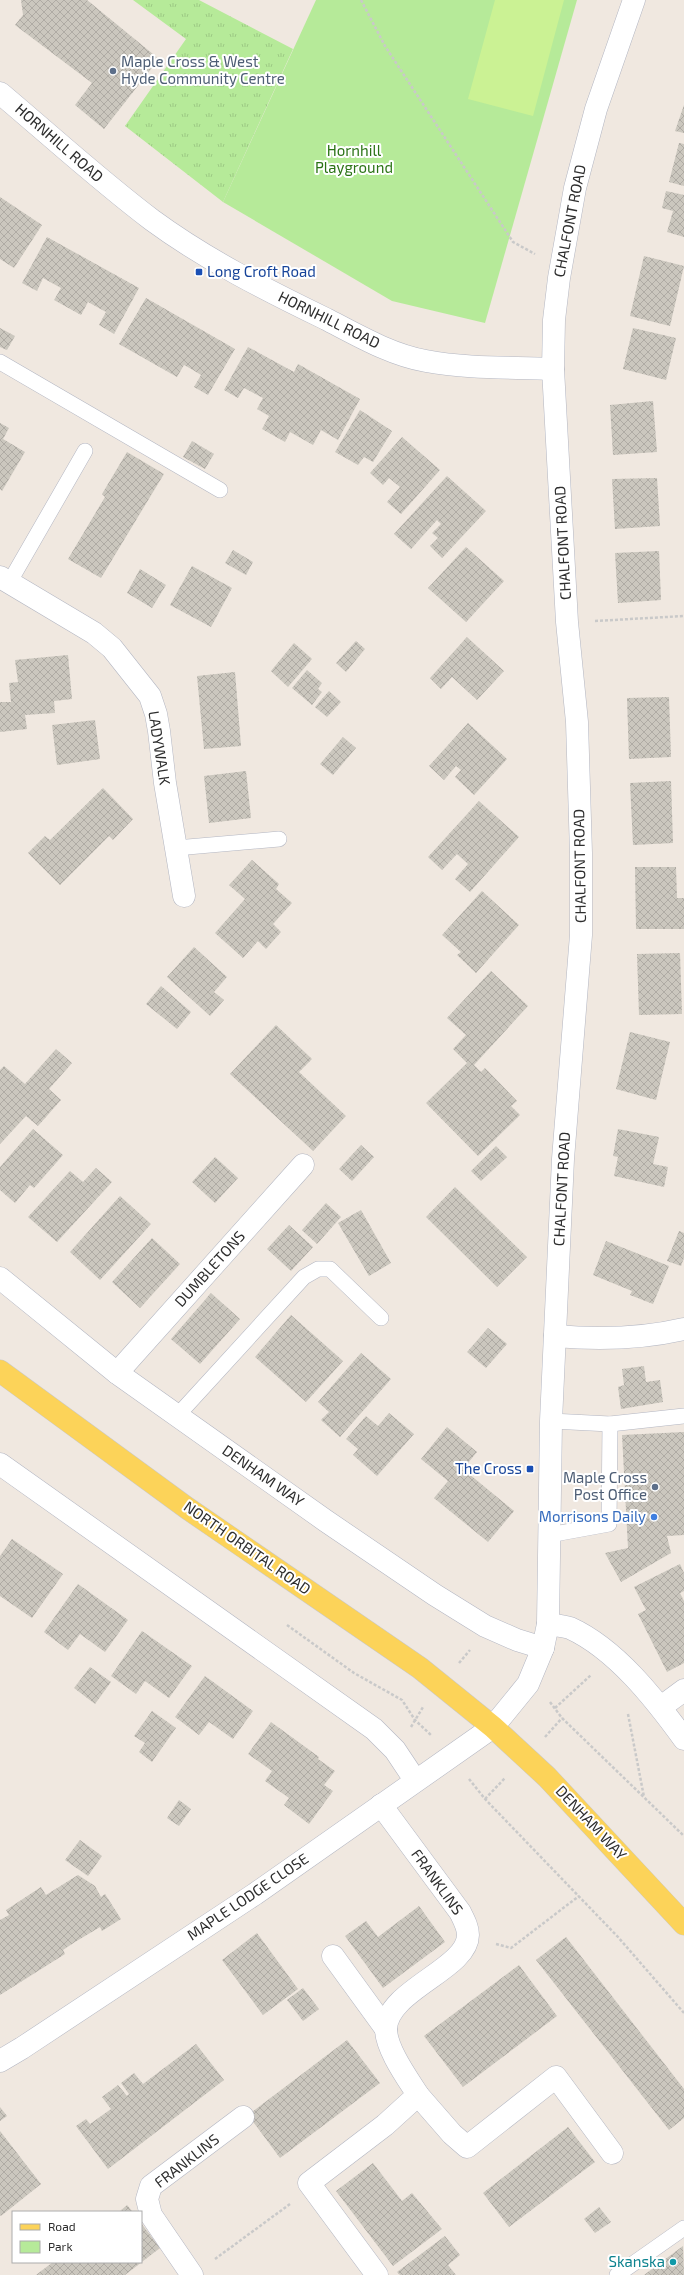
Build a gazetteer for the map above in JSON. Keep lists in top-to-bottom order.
{
  "streets": {
    "main road": ["DENHAM WAY", "NORTH ORBITAL ROAD"],
    "street": [
      "HORNHILL ROAD",
      "CHALFONT ROAD",
      "LADYWALK",
      "DUMBLETONS",
      "FRANKLINS",
      "MAPLE LODGE CLOSE"
    ]
  },
  "crossings": [
    ["HORNHILL ROAD", "CHALFONT ROAD"],
    ["CHALFONT ROAD", "DENHAM WAY"],
    ["CHALFONT ROAD", "NORTH ORBITAL ROAD"],
    ["CHALFONT ROAD", "MAPLE LODGE CLOSE"],
    ["DUMBLETONS", "DENHAM WAY"],
    ["DENHAM WAY", "NORTH ORBITAL ROAD"],
    ["DENHAM WAY", "MAPLE LODGE CLOSE"],
    ["NORTH ORBITAL ROAD", "MAPLE LODGE CLOSE"],
    ["FRANKLINS", "MAPLE LODGE CLOSE"]
  ],
  "parks": ["Hornhill Playground"],
  "places": {
    "other": [
      "Maple Cross & West Hyde Community Centre",
      "Maple Cross Post Office",
      "Morrisons Daily",
      "Skanska"
    ],
    "transit": ["Long Croft Road", "The Cross"]
  },
  "legend": ["Road", "Park"]
}
